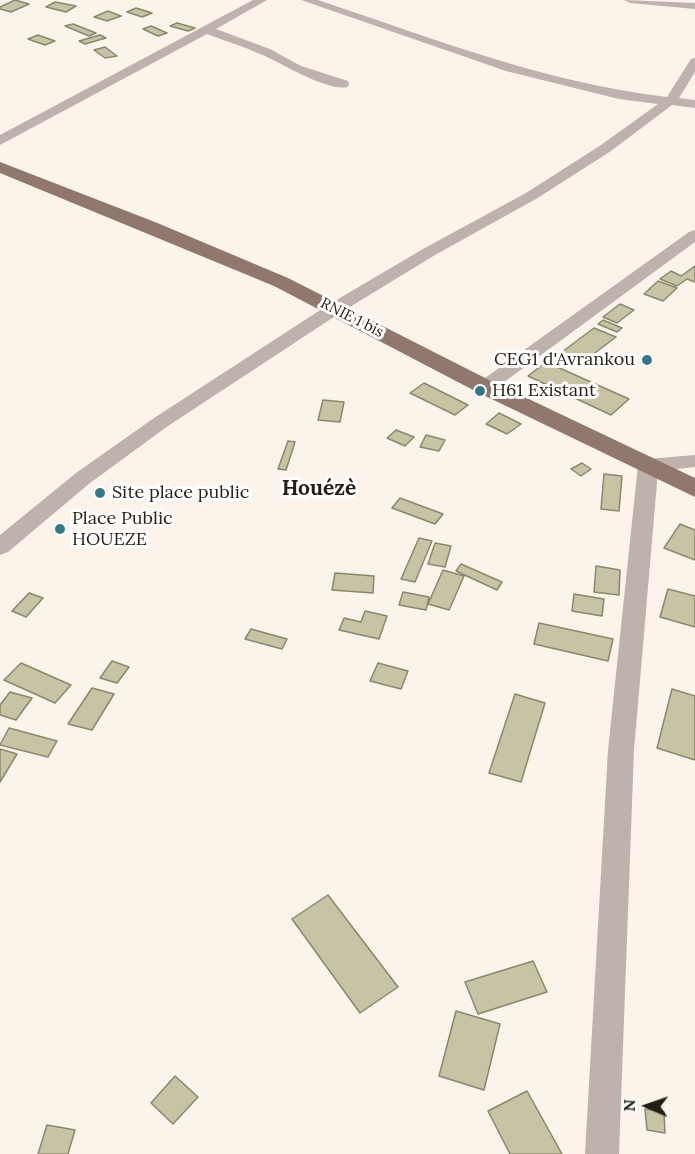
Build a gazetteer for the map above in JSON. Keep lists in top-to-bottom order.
{
  "streets": {
    "main road": ["RNIE 1 bis"]
  },
  "districts": ["Houézè"],
  "places": [
    "CEG1 d'Avrankou",
    "H61 Existant",
    "Site place public",
    "Place Public HOUEZE"
  ],
  "north": "left"
}
